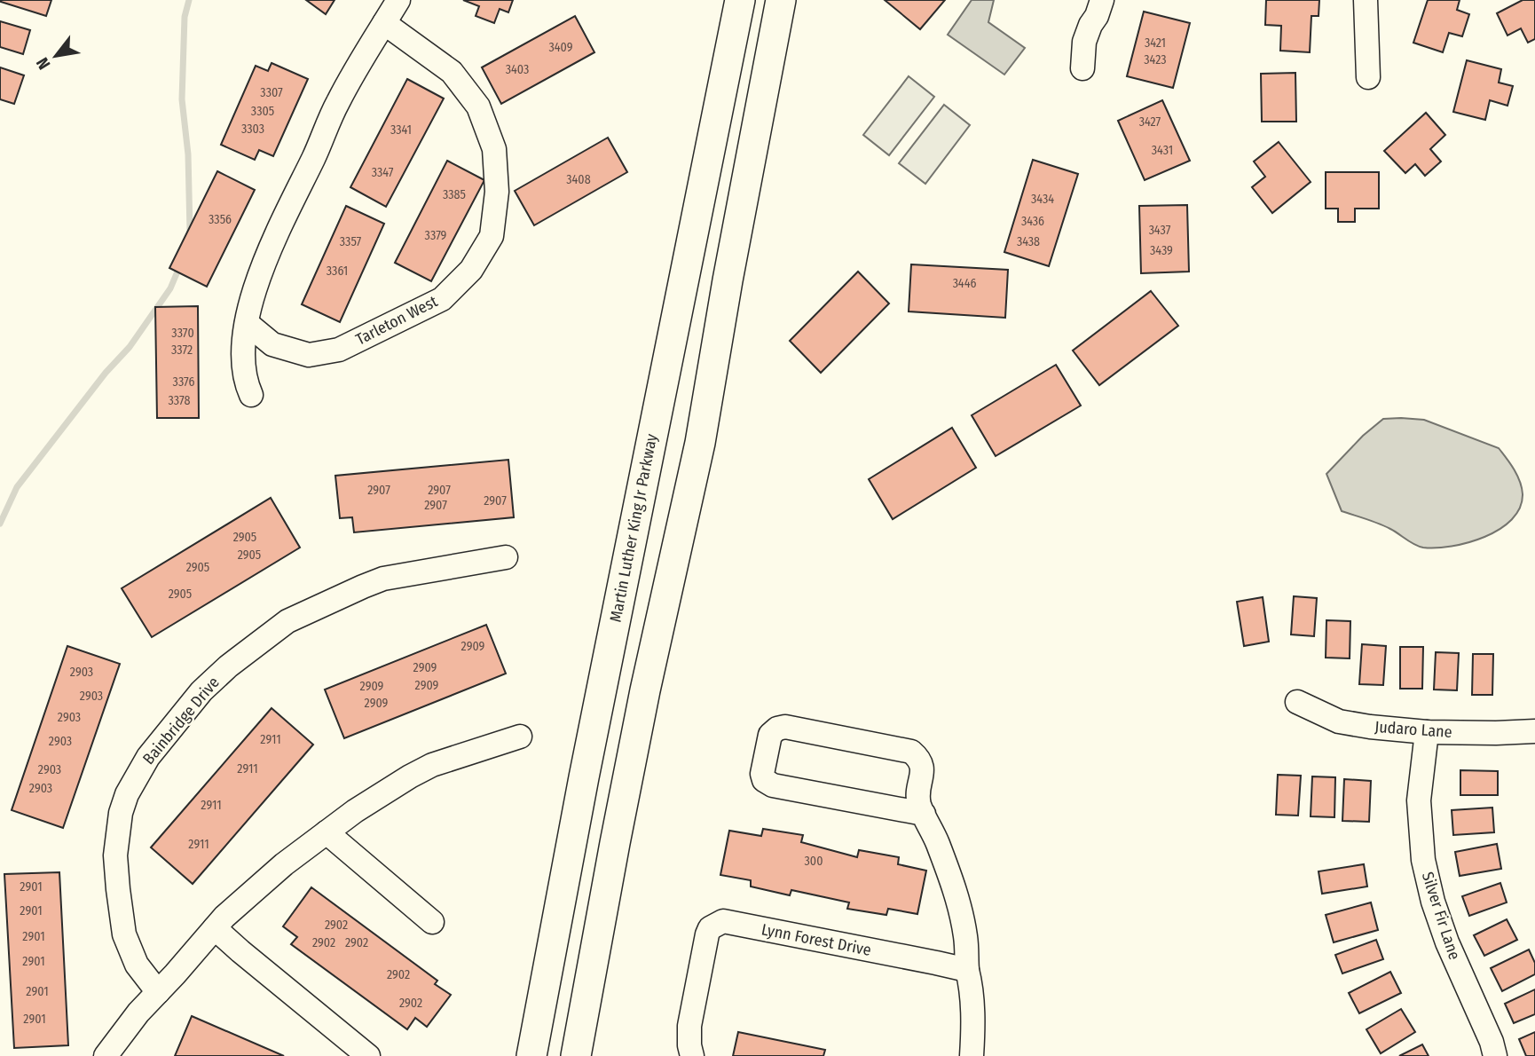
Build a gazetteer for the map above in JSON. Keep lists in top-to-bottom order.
{
  "streets": {
    "main road": ["Martin Luther King Jr Parkway"],
    "street": [
      "Tarleton West",
      "Bainbridge Drive",
      "Judaro Lane",
      "Silver Fir Lane",
      "Lynn Forest Drive"
    ]
  },
  "crossings": [
    ["Judaro Lane", "Silver Fir Lane"]
  ],
  "house_numbers": [
    "3421",
    "3409",
    "3423",
    "3403",
    "3307",
    "3305",
    "3427",
    "3303",
    "3341",
    "3431",
    "3347",
    "3408",
    "3385",
    "3434",
    "3356",
    "3436",
    "3437",
    "3379",
    "3357",
    "3438",
    "3439",
    "3361",
    "3446",
    "3370",
    "3372",
    "3376",
    "3378",
    "2907",
    "2907",
    "2907",
    "2907",
    "2905",
    "2905",
    "2905",
    "2905",
    "2909",
    "2909",
    "2903",
    "2909",
    "2909",
    "2903",
    "2909",
    "2903",
    "2911",
    "2903",
    "2911",
    "2903",
    "2903",
    "2911",
    "2911",
    "300",
    "2901",
    "2901",
    "2902",
    "2901",
    "2902",
    "2902",
    "2901",
    "2902",
    "2901",
    "2902",
    "2901"
  ],
  "north": "bottom left"
}
